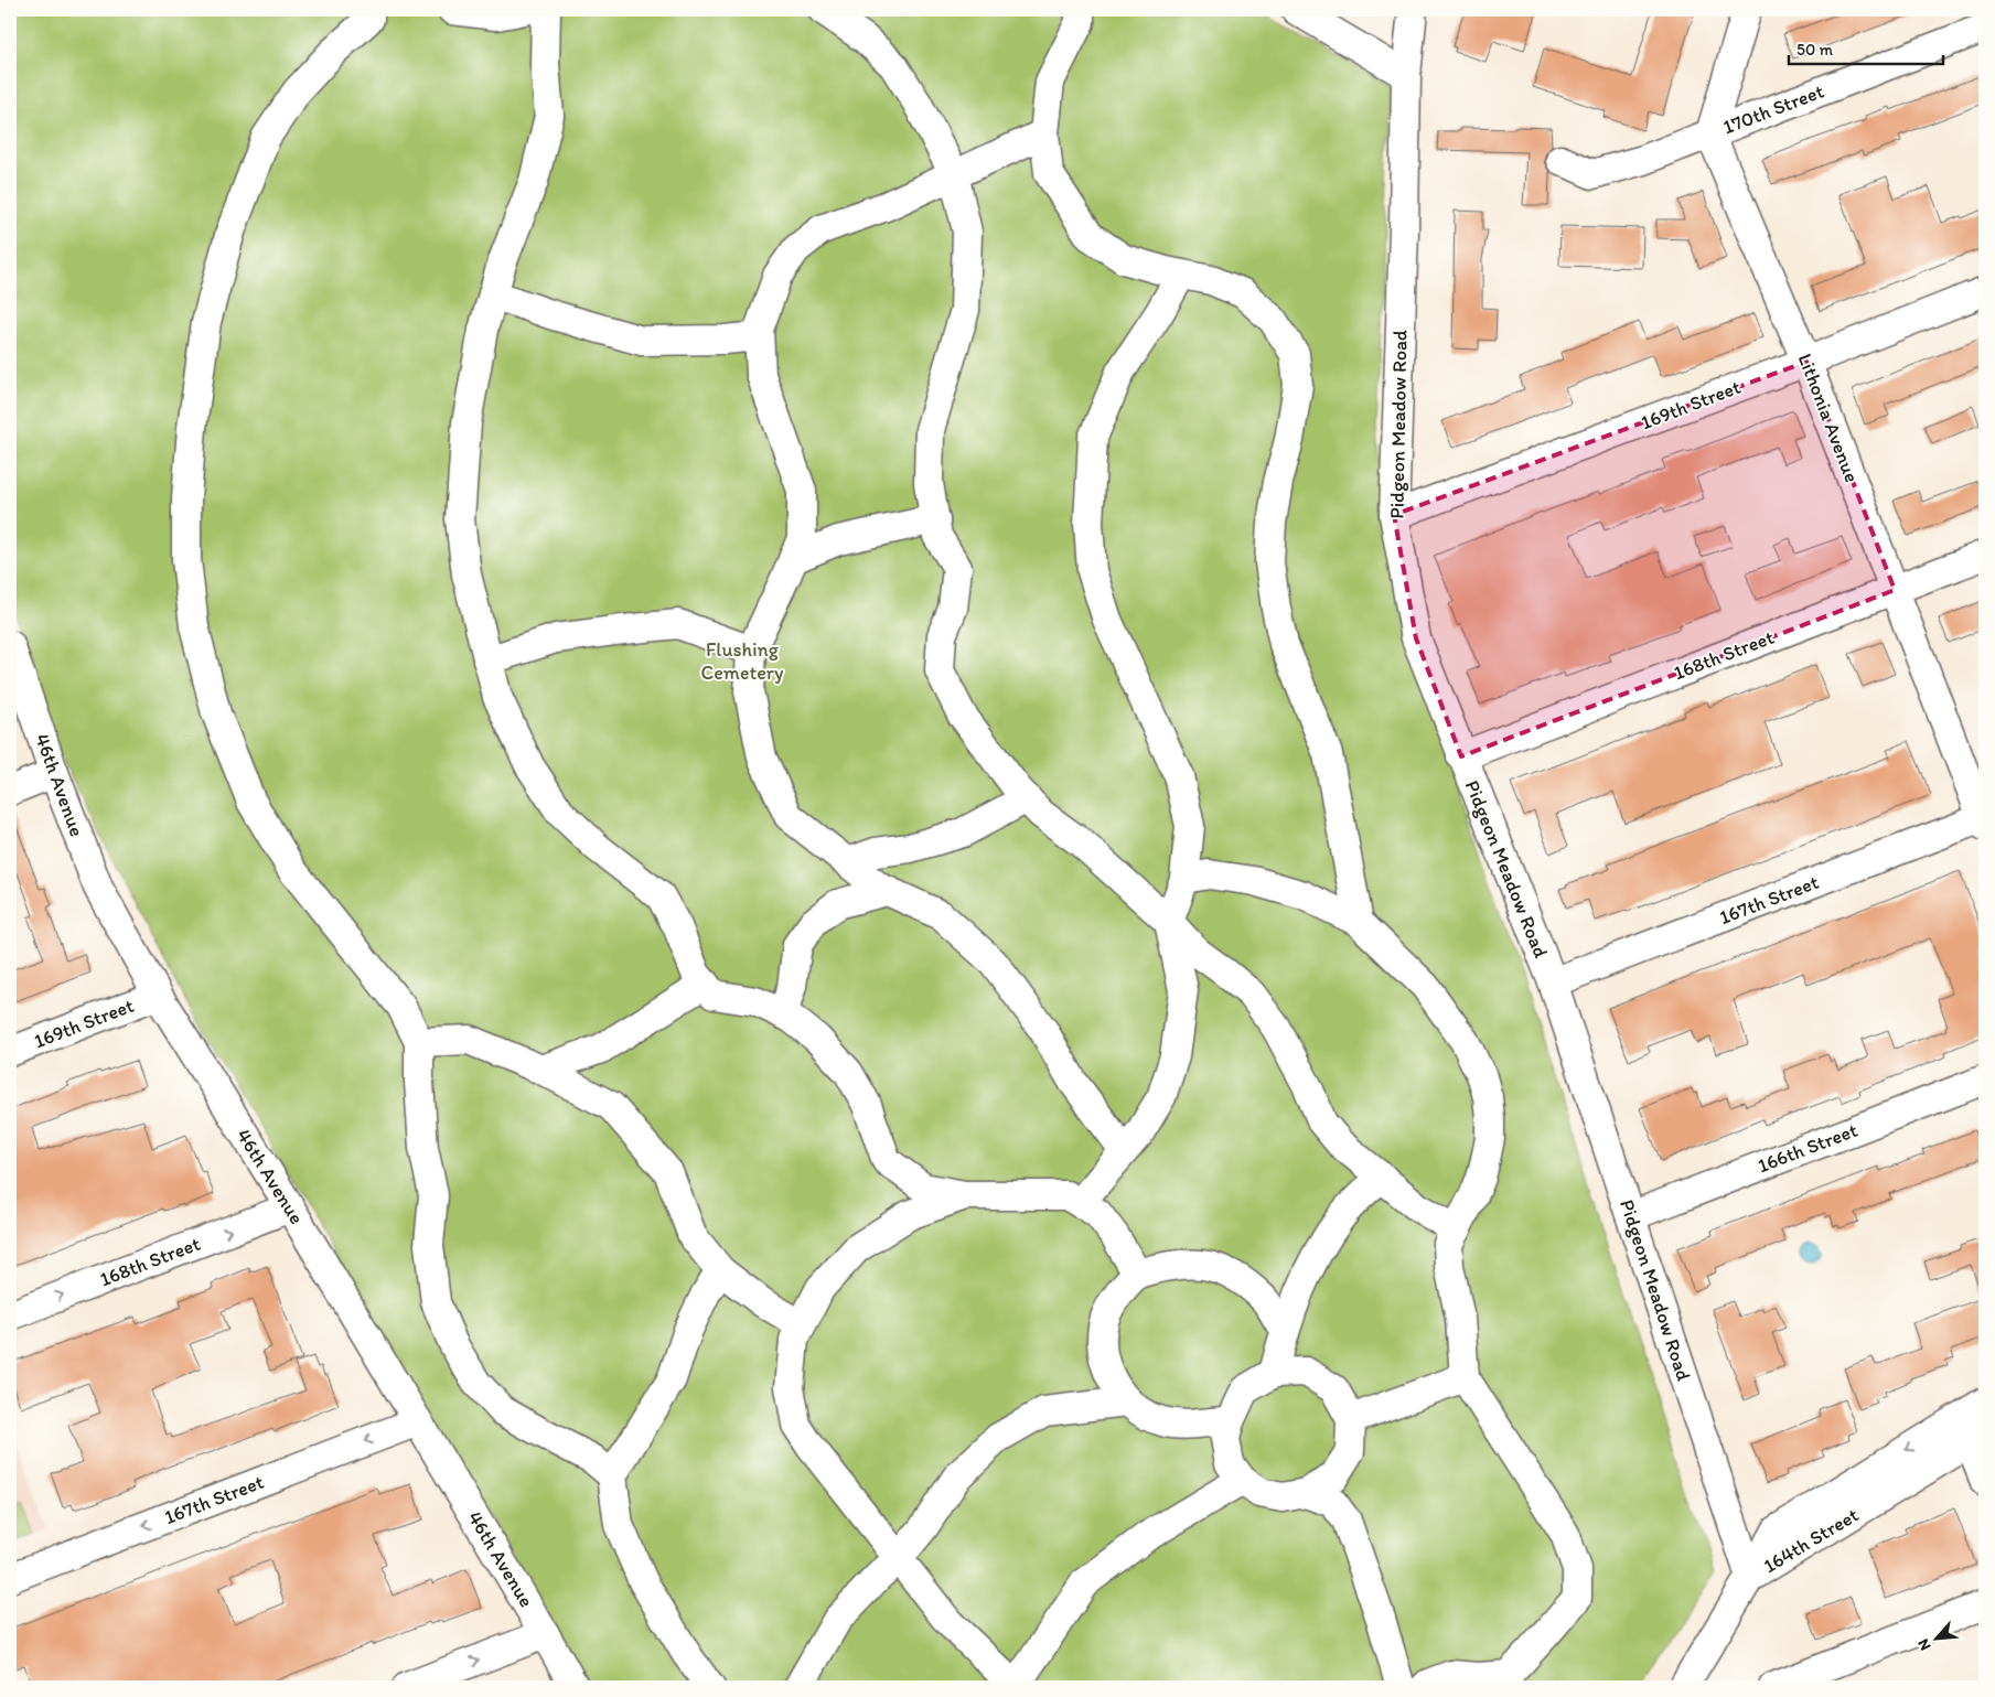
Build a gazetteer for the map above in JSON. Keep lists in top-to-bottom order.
{
  "streets": {
    "street": [
      "170th Street",
      "169th Street",
      "Lithonia Avenue",
      "Pidgeon Meadow Road",
      "168th Street",
      "46th Avenue",
      "167th Street",
      "166th Street",
      "164th Street"
    ]
  },
  "crossings": [
    ["170th Street", "Lithonia Avenue"],
    ["169th Street", "Lithonia Avenue"],
    ["169th Street", "Pidgeon Meadow Road"],
    ["169th Street", "46th Avenue"],
    ["Lithonia Avenue", "168th Street"],
    ["Lithonia Avenue", "167th Street"],
    ["Pidgeon Meadow Road", "168th Street"],
    ["Pidgeon Meadow Road", "167th Street"],
    ["Pidgeon Meadow Road", "166th Street"],
    ["Pidgeon Meadow Road", "164th Street"],
    ["168th Street", "46th Avenue"],
    ["46th Avenue", "167th Street"]
  ],
  "one_way": ["167th Street"],
  "parks": ["Flushing Cemetery"],
  "scale_bar": "50 m",
  "north": "bottom left"
}
